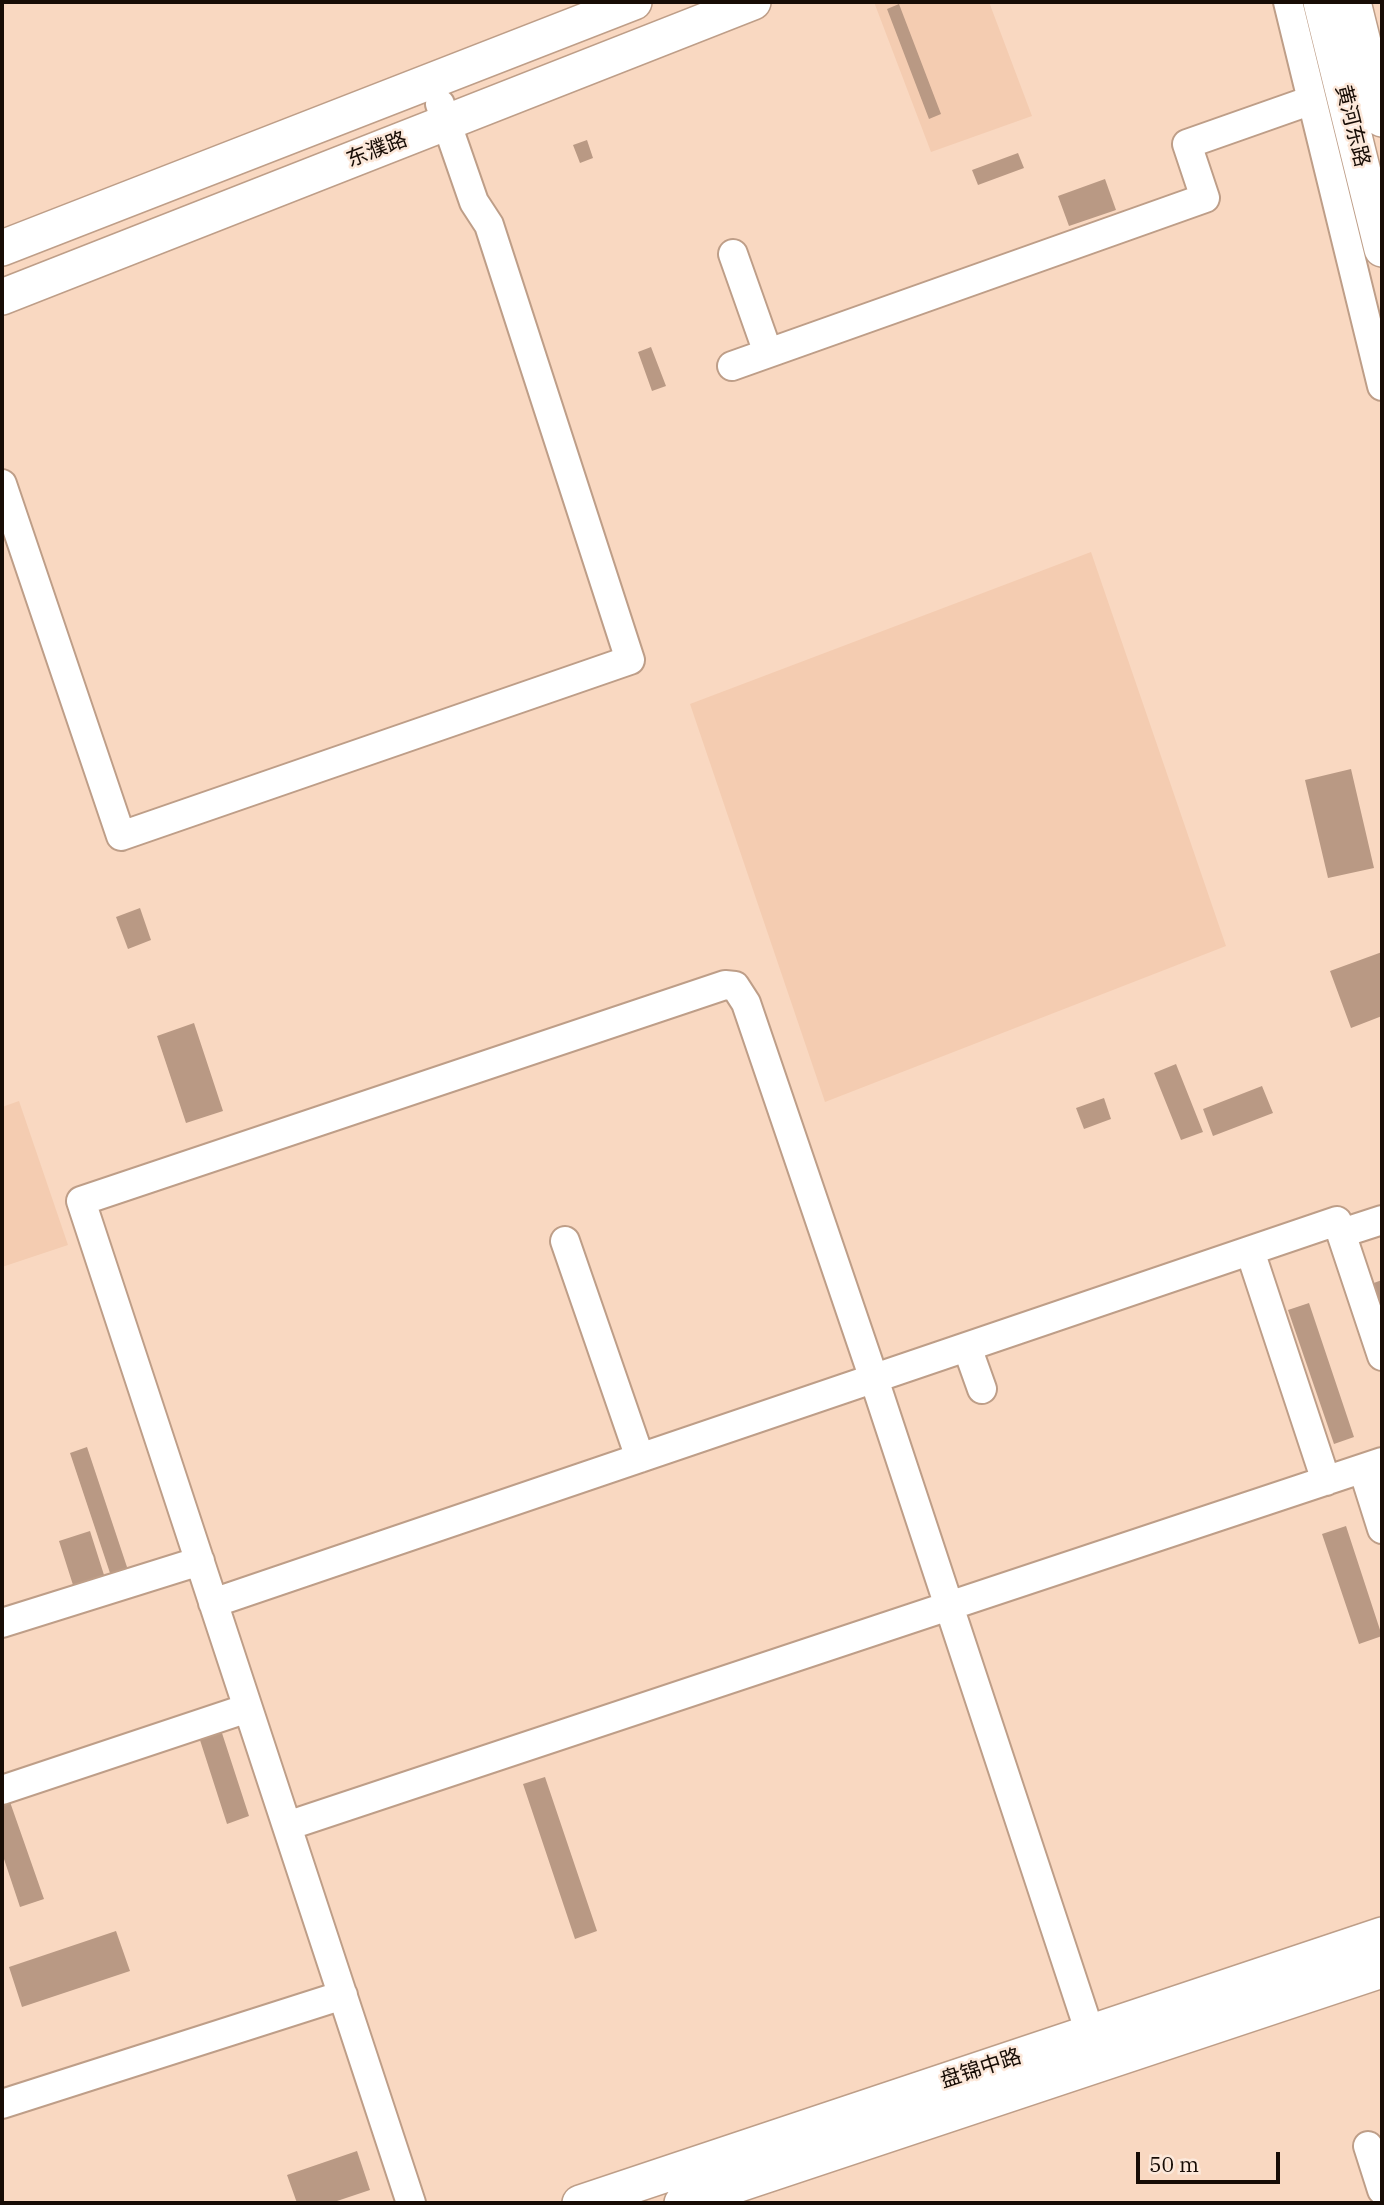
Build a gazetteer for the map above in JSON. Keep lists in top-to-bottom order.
{
  "streets": {
    "main road": ["黄河东路", "东濮路", "盘锦中路"]
  },
  "scale_bar": "50 m"
}
